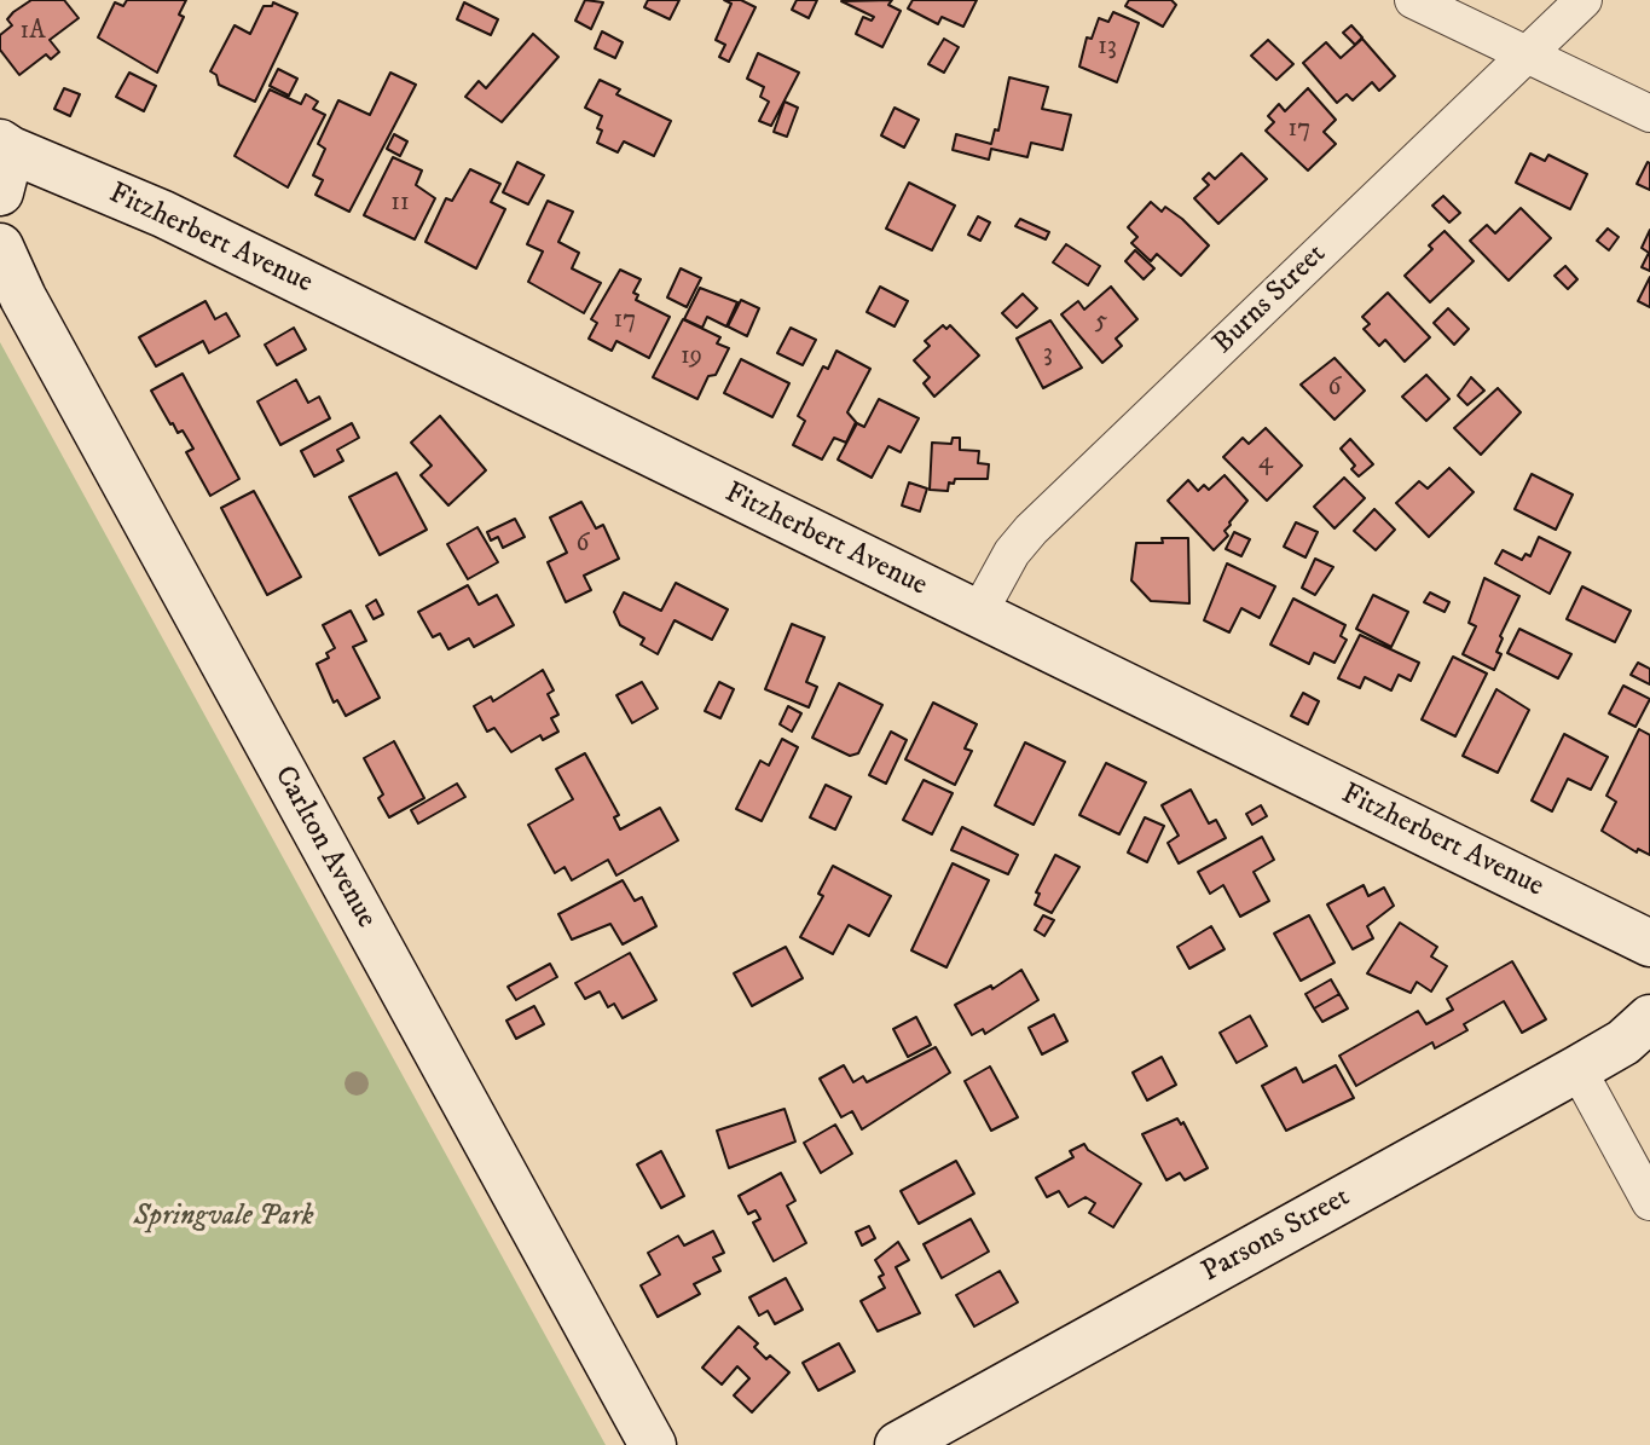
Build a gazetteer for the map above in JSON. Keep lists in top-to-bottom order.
{
  "streets": {
    "main road": ["Fitzherbert Avenue", "Carlton Avenue", "Parsons Street"],
    "street": ["Burns Street"]
  },
  "crossings": [
    ["Fitzherbert Avenue", "Burns Street"]
  ],
  "parks": ["Springvale Park"],
  "house_numbers": [
    "1A",
    "13",
    "17",
    "11",
    "17",
    "5",
    "3",
    "19",
    "6",
    "4",
    "6"
  ]
}
